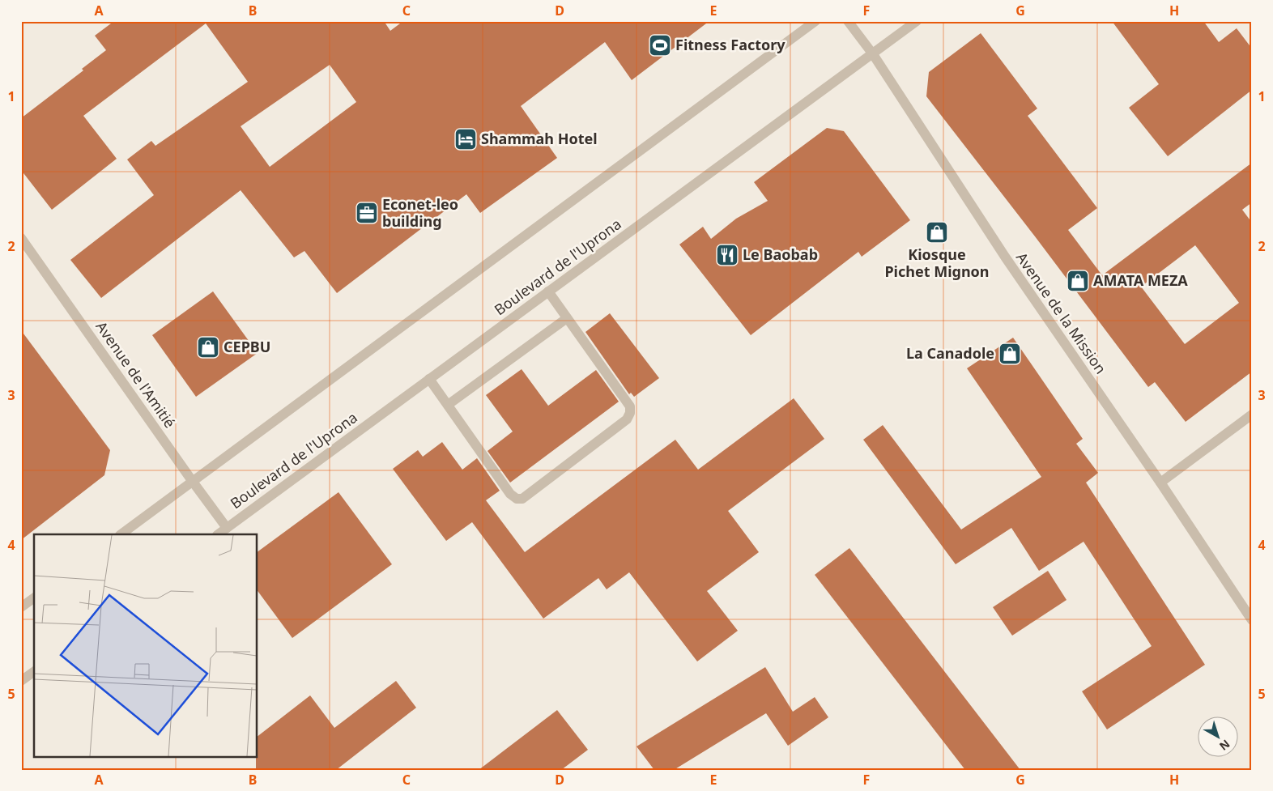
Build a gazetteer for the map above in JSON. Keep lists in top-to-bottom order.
{
  "streets": {
    "street": ["Boulevard de l'Uprona", "Avenue de la Mission", "Avenue de l'Amitié"]
  },
  "crossings": [
    ["Boulevard de l'Uprona", "Avenue de la Mission"],
    ["Boulevard de l'Uprona", "Avenue de l'Amitié"]
  ],
  "places": {
    "sports": ["Fitness Factory"],
    "hotel": ["Shammah Hotel"],
    "office": ["Econet-leo building"],
    "shop": [
      "Kiosque Pichet Mignon",
      "AMATA MEZA",
      "CEPBU",
      "La Canadole"
    ],
    "restaurant": ["Le Baobab"]
  },
  "north": "bottom right",
  "grid": {
    "columns": [
      "A",
      "B",
      "C",
      "D",
      "E",
      "F",
      "G",
      "H"
    ],
    "rows": [
      "1",
      "2",
      "3",
      "4",
      "5"
    ]
  }
}
